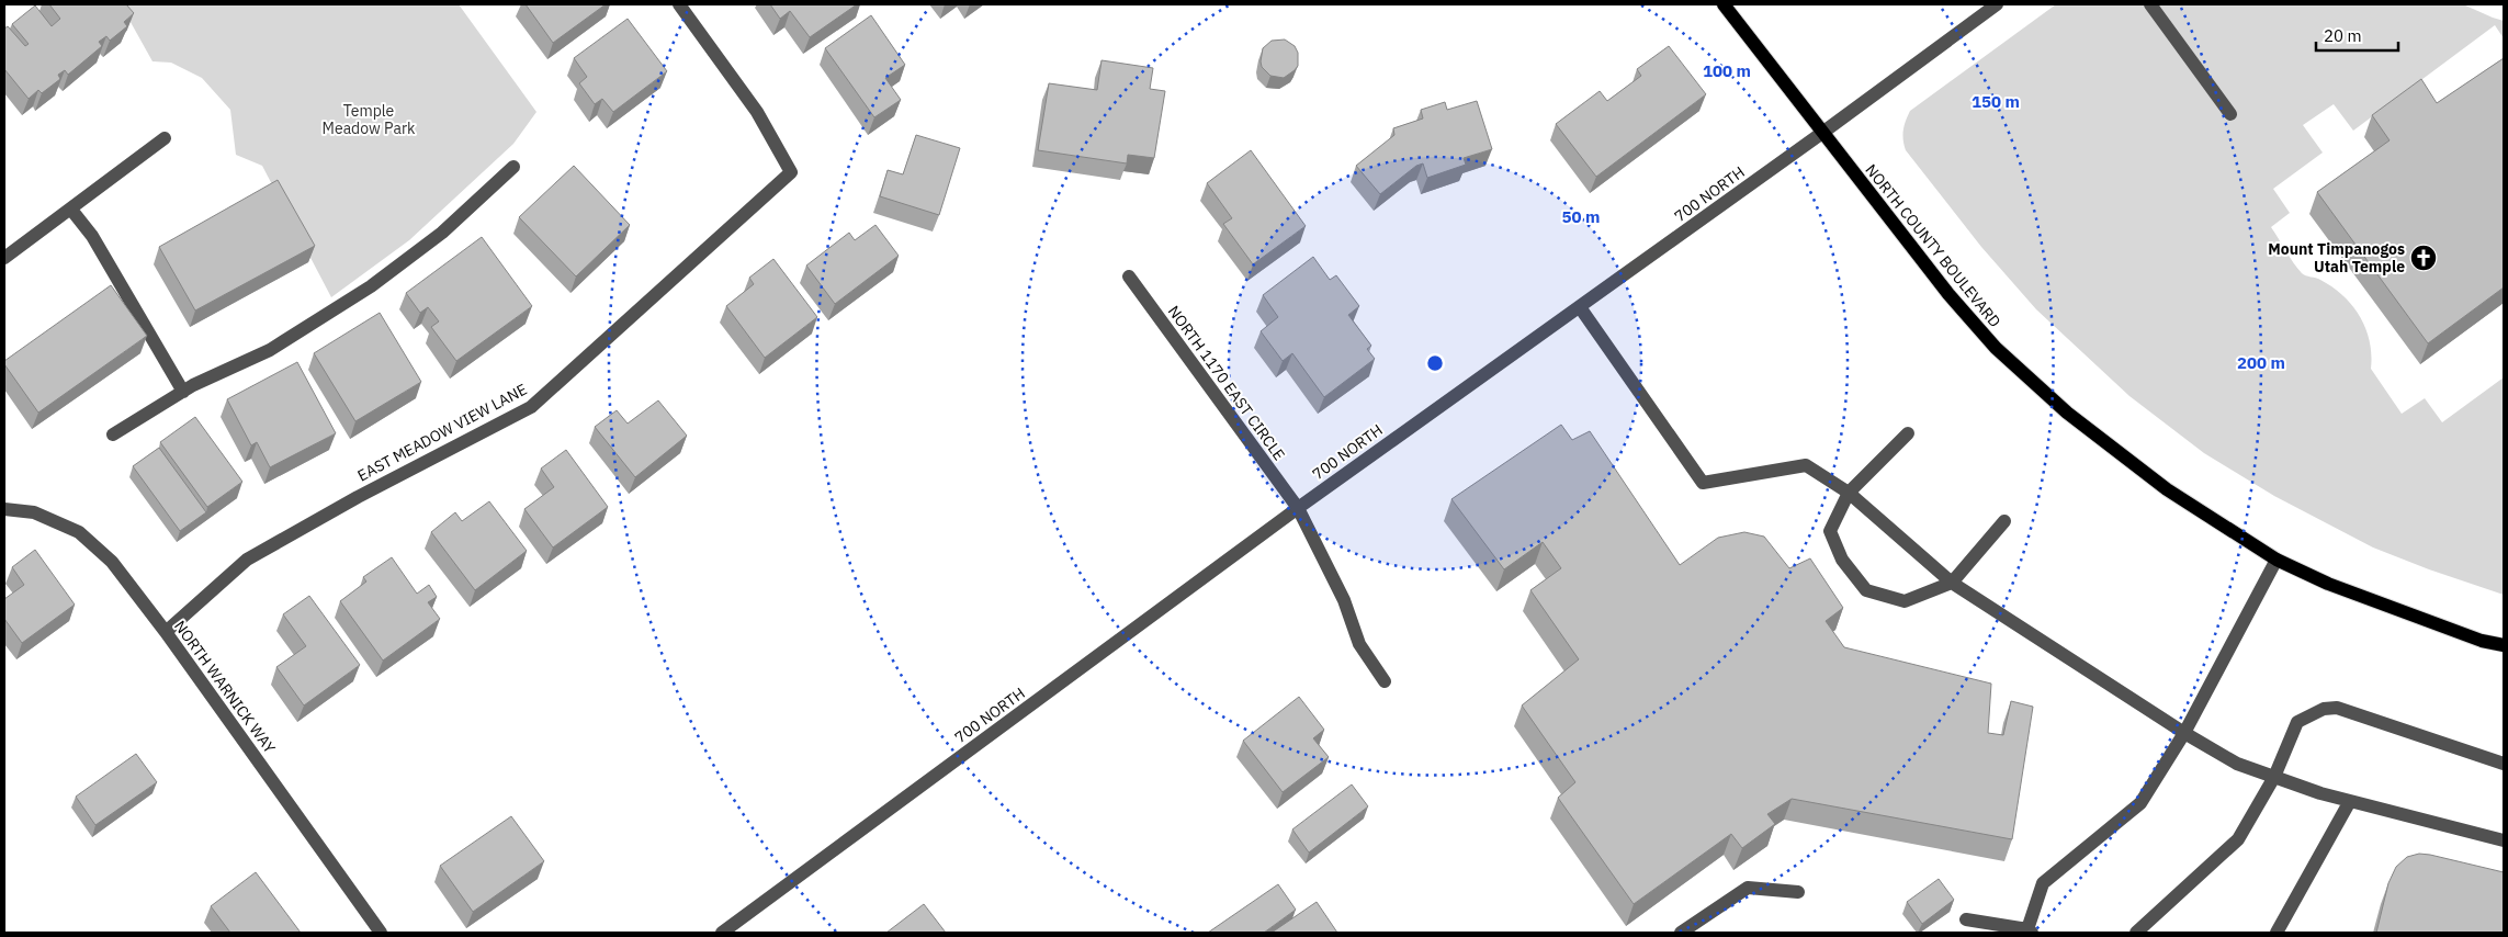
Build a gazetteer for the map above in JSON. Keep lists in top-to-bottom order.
{
  "streets": {
    "main road": ["NORTH COUNTY BOULEVARD"],
    "street": [
      "700 NORTH",
      "NORTH 1170 EAST CIRCLE",
      "EAST MEADOW VIEW LANE",
      "NORTH WARNICK WAY"
    ]
  },
  "crossings": [
    ["700 NORTH", "NORTH COUNTY BOULEVARD"],
    ["700 NORTH", "NORTH 1170 EAST CIRCLE"],
    ["EAST MEADOW VIEW LANE", "NORTH WARNICK WAY"]
  ],
  "parks": ["Temple Meadow Park"],
  "places": {
    "church": ["Mount Timpanogos Utah Temple"]
  },
  "scale_bar": "20 m",
  "rings": [
    "100 m",
    "150 m",
    "50 m",
    "200 m"
  ]
}
